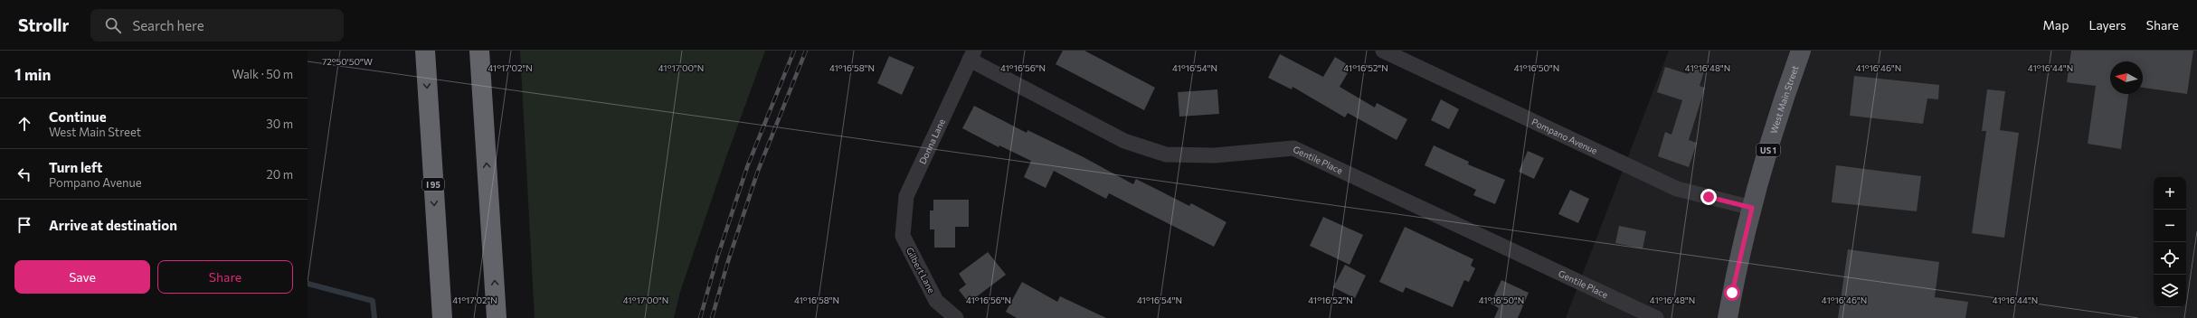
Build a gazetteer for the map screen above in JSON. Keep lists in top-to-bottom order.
{
  "streets": {
    "highway": ["I 95"],
    "main road": ["West Main Street", "US 1"],
    "street": [
      "Pompano Avenue",
      "Donna Lane",
      "Gentile Place",
      "Gilbert Lane"
    ]
  },
  "crossings": [
    ["West Main Street", "Pompano Avenue"],
    ["Donna Lane", "Gentile Place"],
    ["Donna Lane", "Gilbert Lane"]
  ],
  "north": "left",
  "page": {
    "header": "Strollr",
    "search": "Search here",
    "nav": ["Map", "Layers", "Share"],
    "heading": ["1 min", "Walk · 50 m"],
    "list": [
      ["Continue", "West Main Street", "30 m"],
      ["Turn left", "Pompano Avenue", "20 m"],
      "Arrive at destination"
    ],
    "map_buttons": ["+", "−"],
    "buttons": ["Save", "Share"]
  },
  "coordinates": [
    "72°50'50\"W",
    "41°17'02\"N",
    "41°17'00\"N",
    "41°16'58\"N",
    "41°16'56\"N",
    "41°16'54\"N",
    "41°16'52\"N",
    "41°16'50\"N",
    "41°16'48\"N",
    "41°16'46\"N",
    "41°16'44\"N"
  ]
}
